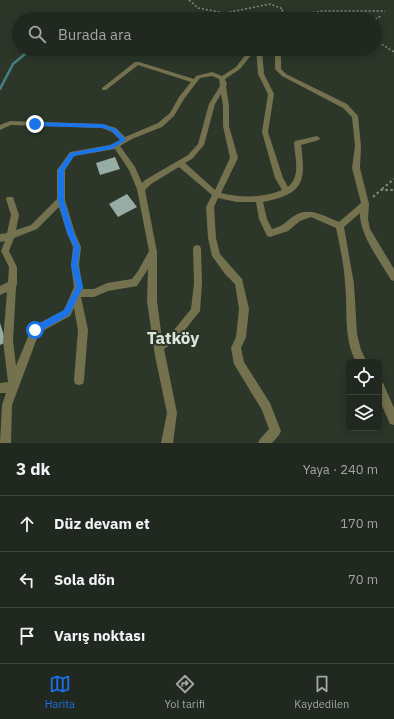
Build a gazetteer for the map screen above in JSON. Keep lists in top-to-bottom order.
{
  "districts": ["Tatköy"],
  "page": {
    "search": "Burada ara",
    "heading": ["3 dk", "Yaya · 240 m"],
    "list": [
      ["Düz devam et", "170 m"],
      ["Sola dön", "70 m"],
      "Varış noktası"
    ],
    "nav": ["Harita", "Yol tarifi", "Kaydedilen"]
  }
}
